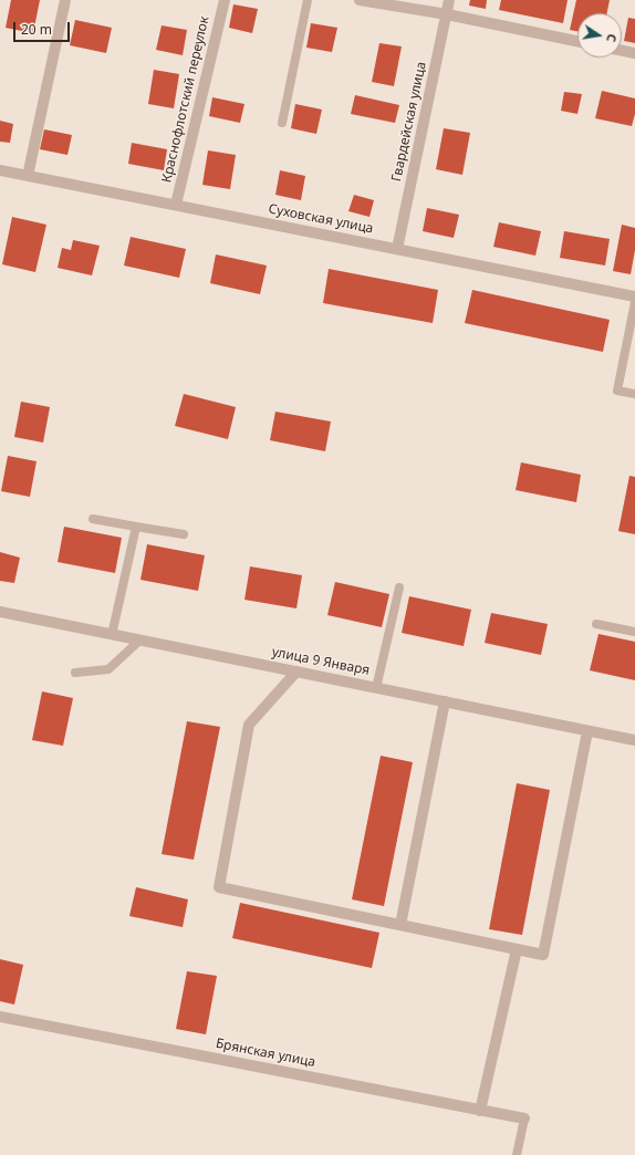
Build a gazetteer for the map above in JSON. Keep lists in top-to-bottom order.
{
  "streets": {
    "street": [
      "Краснофлотский переулок",
      "Гвардейская улица",
      "Суховская улица",
      "улица 9 Января",
      "Брянская улица"
    ]
  },
  "crossings": [
    ["Краснофлотский переулок", "Суховская улица"],
    ["Гвардейская улица", "Суховская улица"]
  ],
  "scale_bar": "20 m",
  "north": "right"
}
